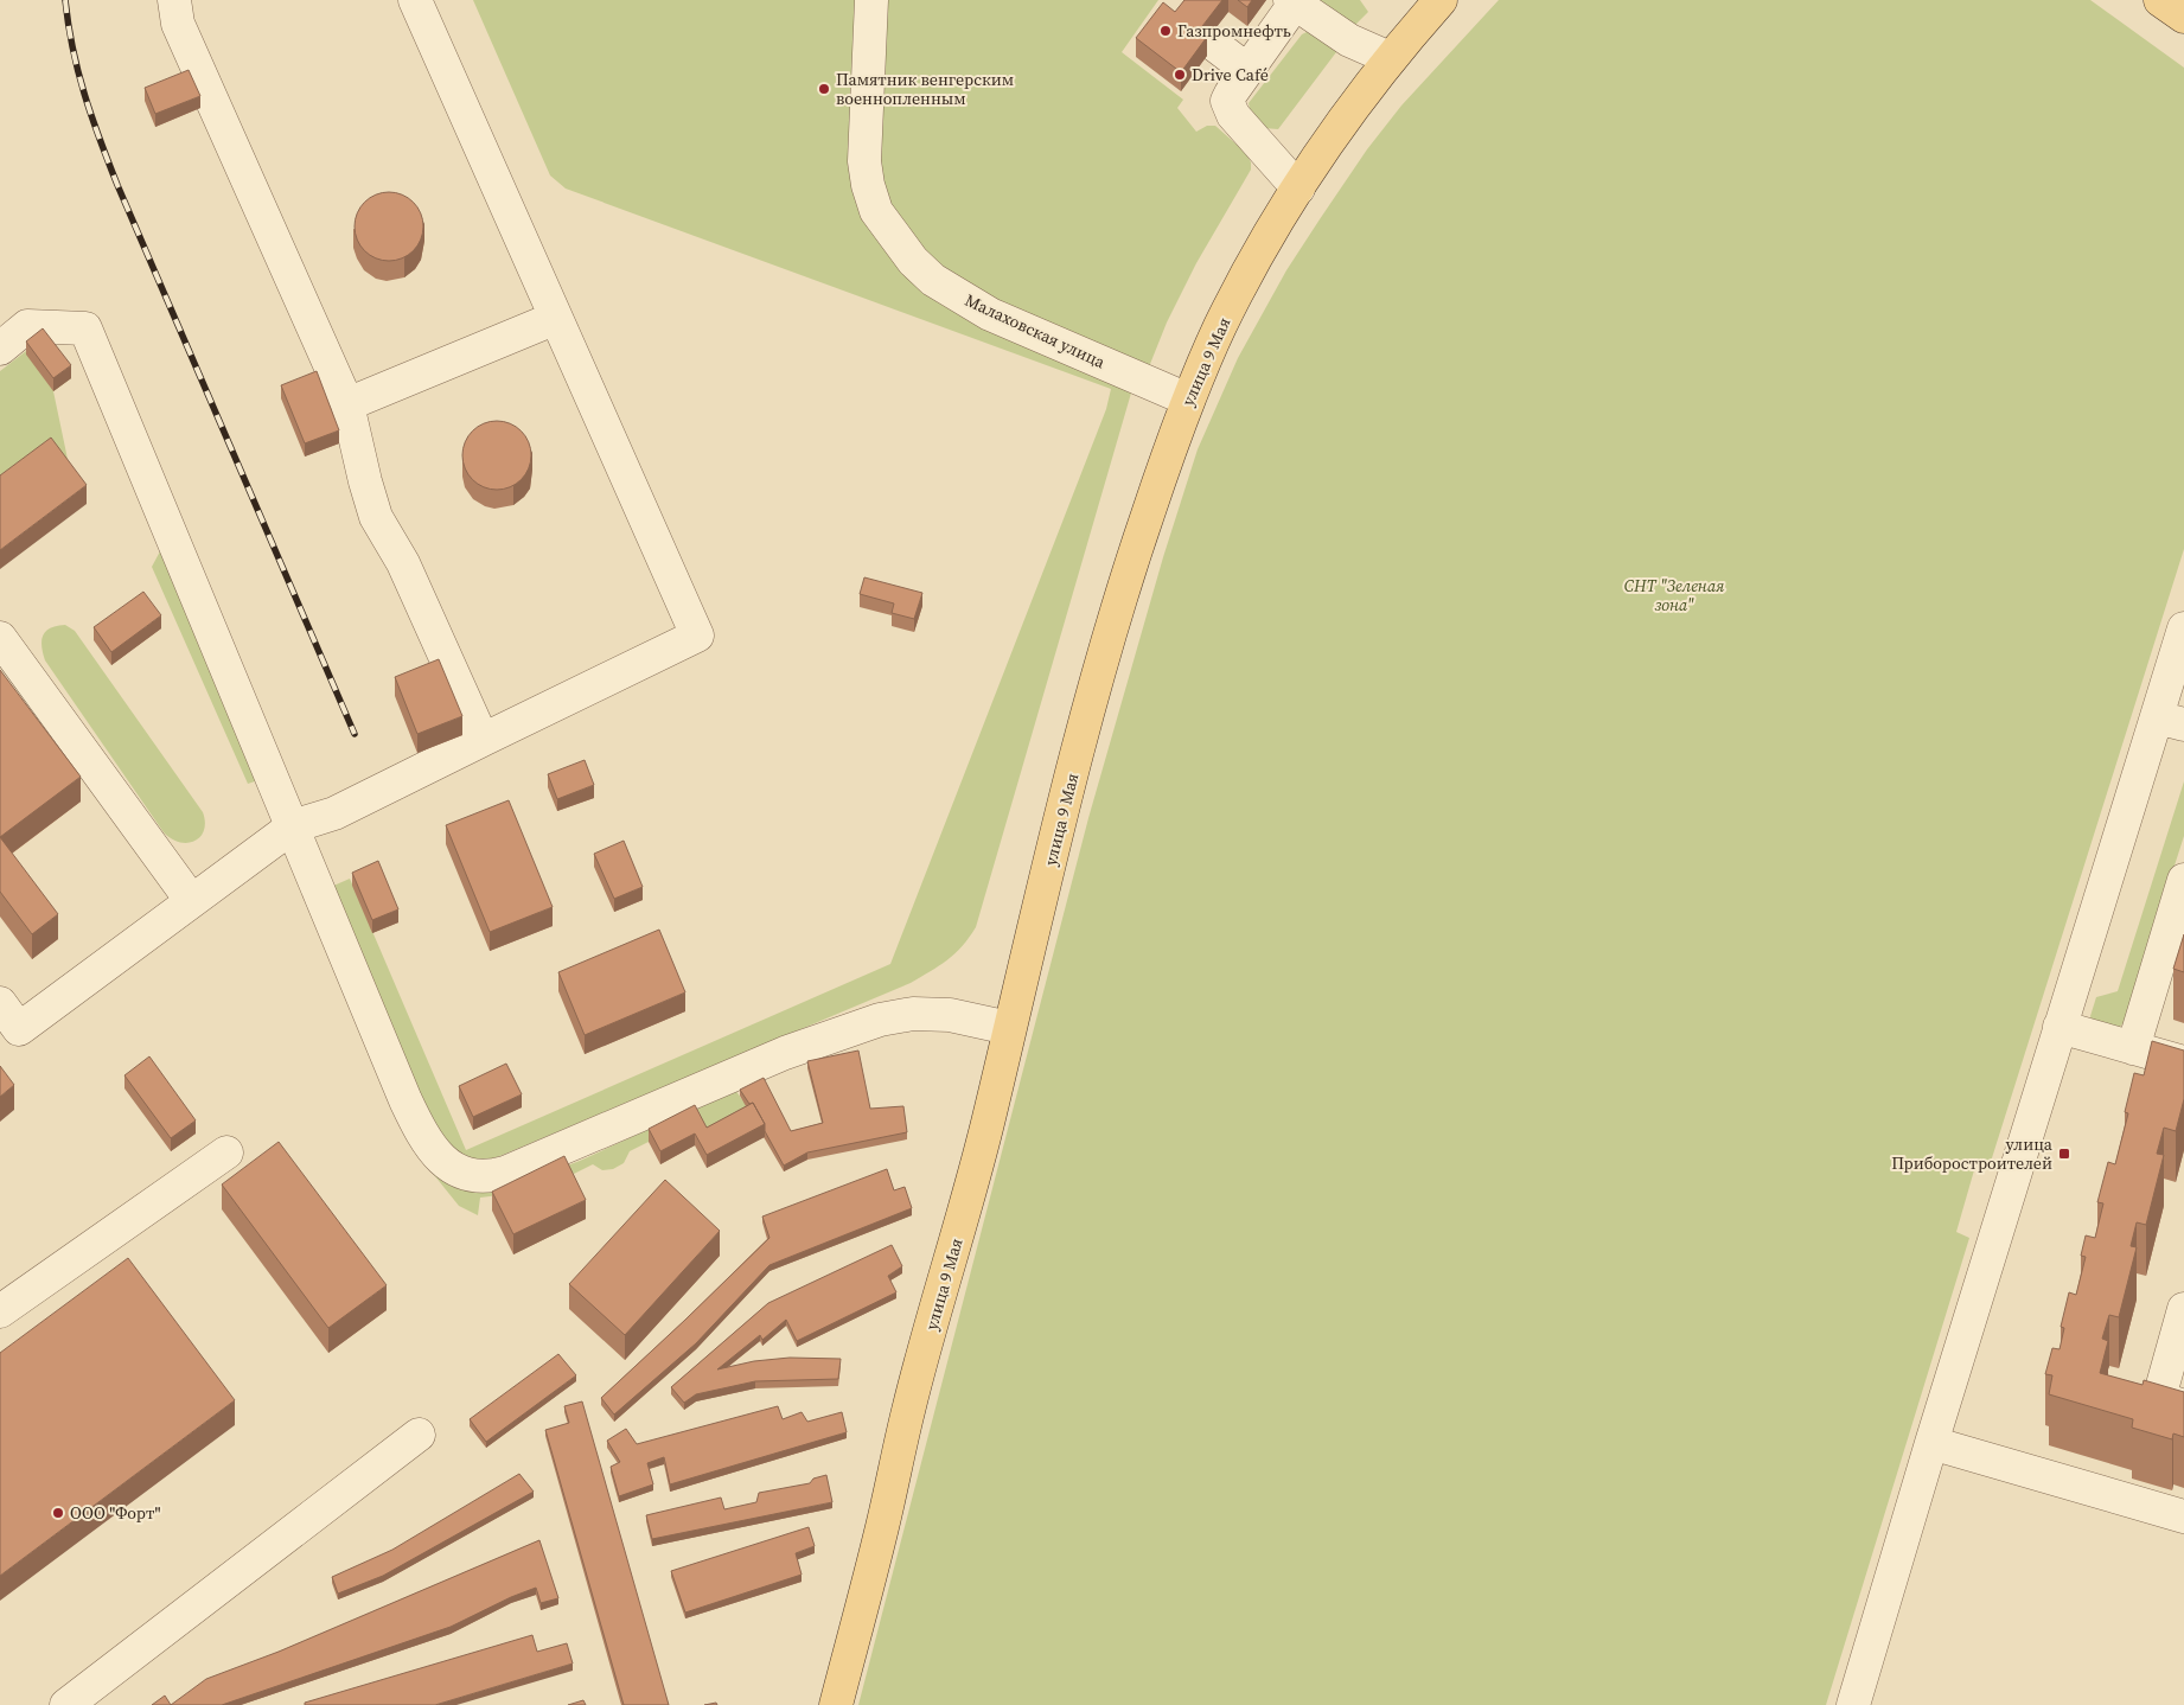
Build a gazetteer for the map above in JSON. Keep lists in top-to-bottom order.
{
  "streets": {
    "main road": ["улица 9 Мая"],
    "street": ["Малаховская улица"]
  },
  "crossings": [
    ["Малаховская улица", "улица 9 Мая"]
  ],
  "parks": ["СНТ \"Зеленая зона\""],
  "places": {
    "other": [
      "Газпромнефть",
      "Drive Café",
      "Памятник венгерским военнопленным",
      "ООО \"Форт\""
    ],
    "transit": ["улица Приборостроителей"]
  }
}
